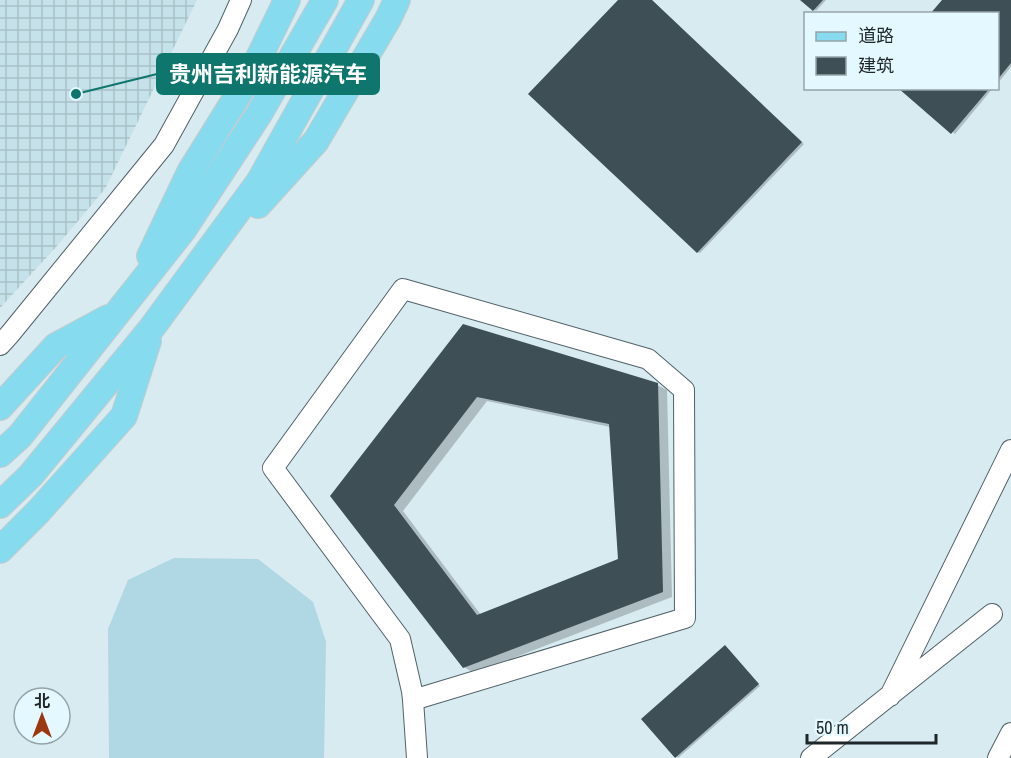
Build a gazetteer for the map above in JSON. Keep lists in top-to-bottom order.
{
  "places": ["贵州吉利新能源汽车"],
  "legend": ["道路", "建筑"],
  "scale_bar": "50 m",
  "north": "top"
}
